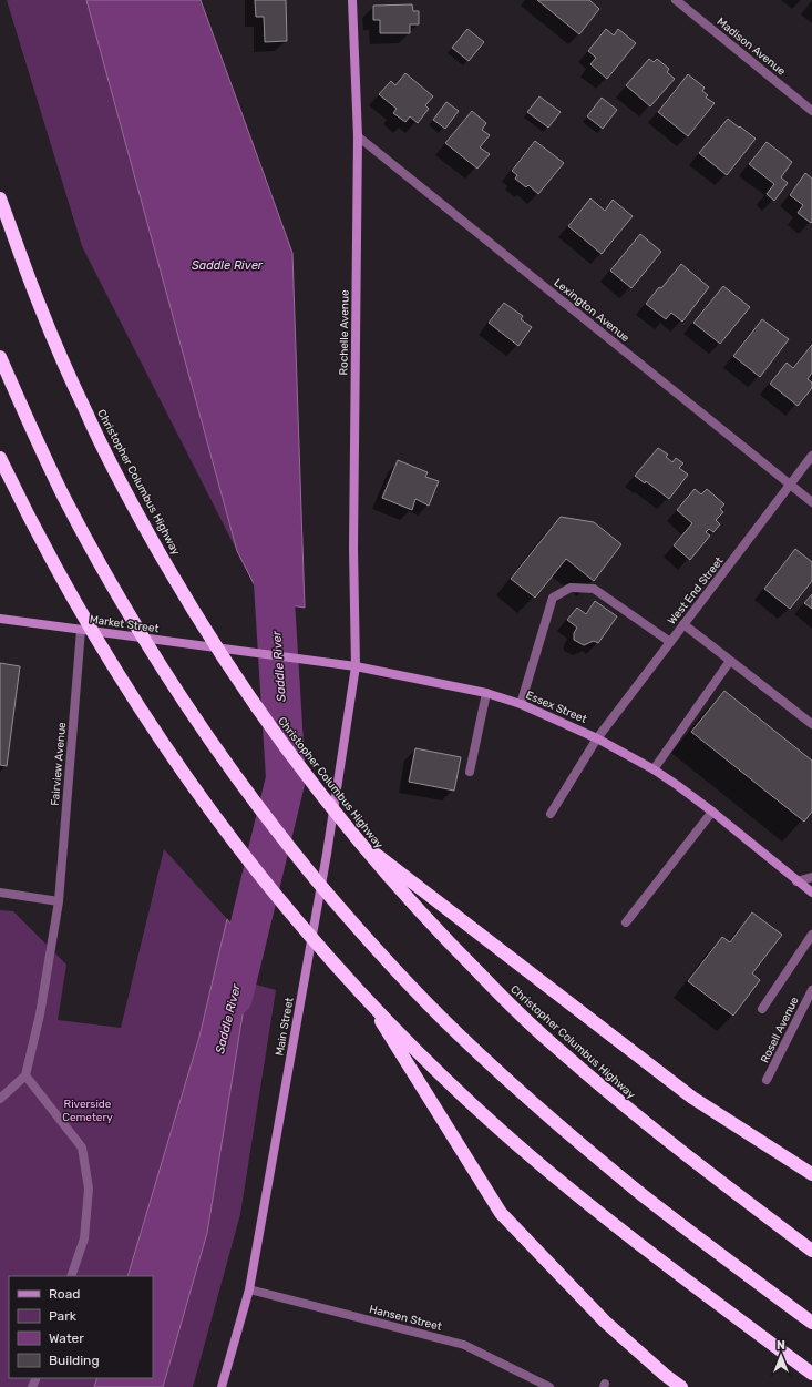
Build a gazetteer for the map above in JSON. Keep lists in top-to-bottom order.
{
  "streets": {
    "highway": ["Christopher Columbus Highway"],
    "street": [
      "Madison Avenue",
      "Lexington Avenue",
      "Rochelle Avenue",
      "West End Street",
      "Market Street",
      "Essex Street",
      "Fairview Avenue",
      "Main Street",
      "Rosell Avenue",
      "Hansen Street"
    ]
  },
  "crossings": [
    ["Lexington Avenue", "Rochelle Avenue"],
    ["Lexington Avenue", "West End Street"],
    ["Rochelle Avenue", "Essex Street"],
    ["Rochelle Avenue", "Main Street"],
    ["West End Street", "Essex Street"],
    ["Market Street", "Essex Street"],
    ["Market Street", "Fairview Avenue"],
    ["Essex Street", "Main Street"],
    ["Main Street", "Hansen Street"]
  ],
  "water": ["Saddle River"],
  "parks": ["Riverside Cemetery"],
  "legend": [
    "Road",
    "Park",
    "Water",
    "Building"
  ],
  "north": "top"
}
